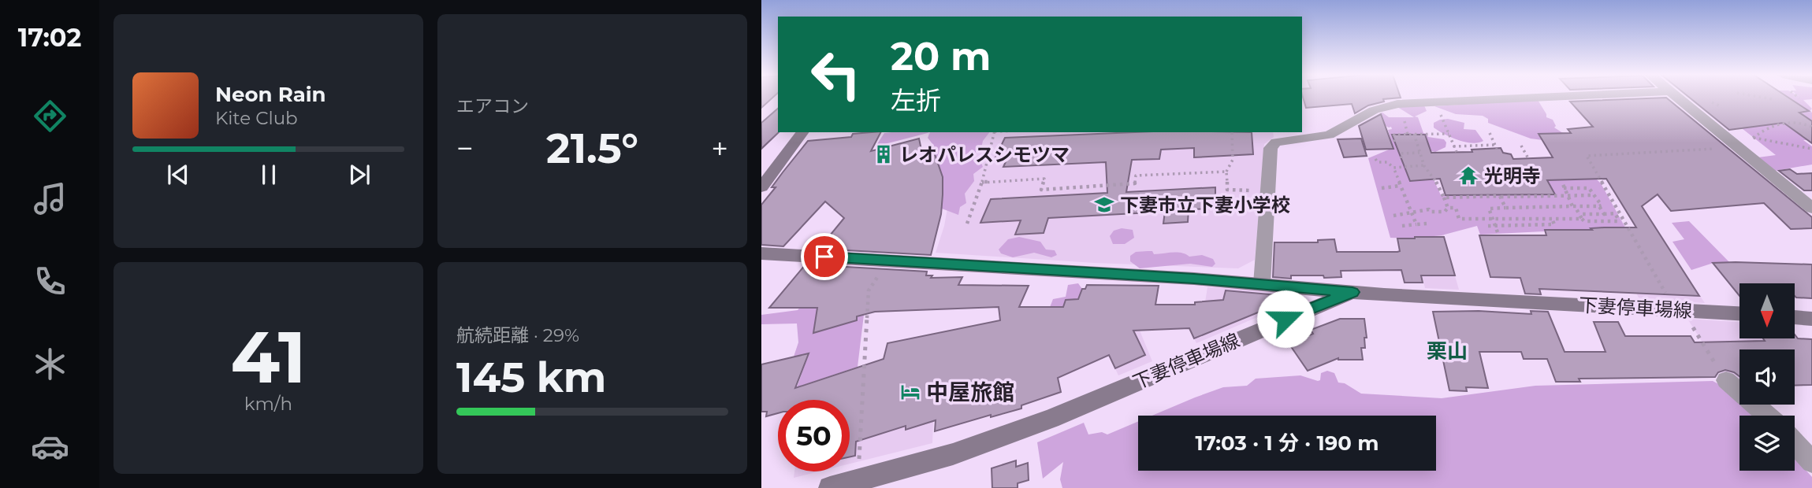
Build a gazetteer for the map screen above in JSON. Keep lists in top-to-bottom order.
{
  "streets": {
    "main road": ["下妻停車場線"]
  },
  "districts": ["栗山"],
  "places": {
    "building": ["レオパレスシモツマ"],
    "temple": ["光明寺"],
    "school or university": ["下妻市立下妻小学校"],
    "hotel": ["中屋旅館"]
  },
  "north": "bottom",
  "page": {
    "tabs": "17:02",
    "tile": [
      "エアコン",
      ["41", "km/h"],
      ["航続距離 · 29%", "145 km"]
    ],
    "turn": ["20 m", "左折"],
    "song": ["Neon Rain", "Kite Club"],
    "heat": ["−", "21.5°", "+"],
    "limit": "50",
    "trip": "17:03 · 1 分 · 190 m"
  }
}
